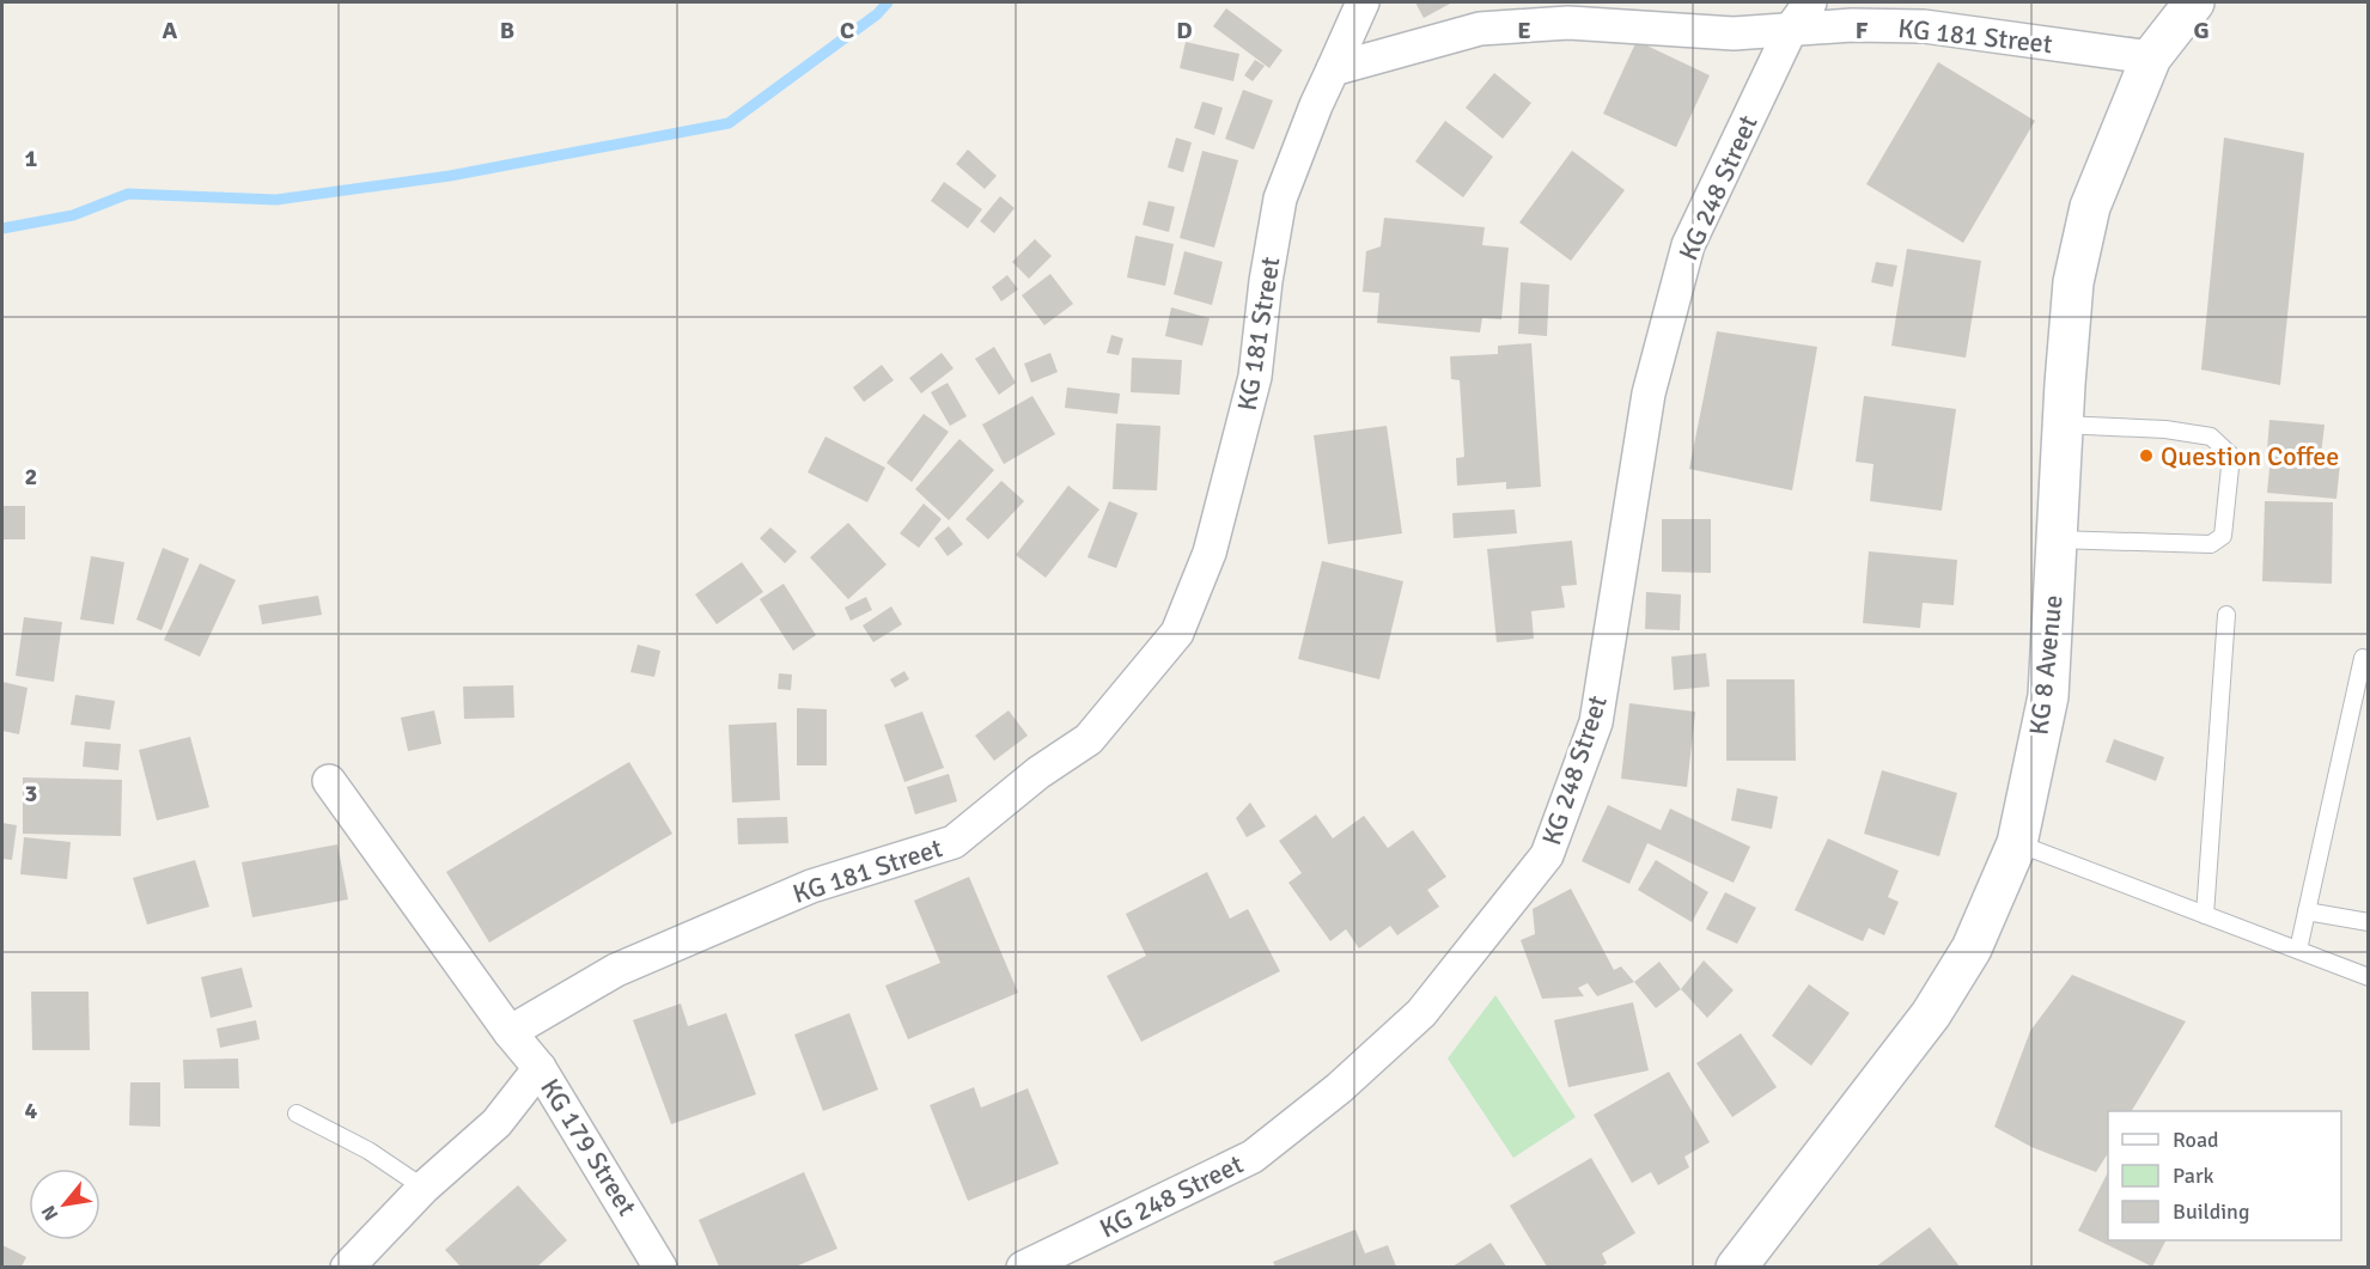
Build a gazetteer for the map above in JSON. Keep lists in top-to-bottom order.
{
  "streets": {
    "street": [
      "KG 181 Street",
      "KG 248 Street",
      "KG 8 Avenue",
      "KG 179 Street"
    ]
  },
  "crossings": [
    ["KG 181 Street", "KG 248 Street"],
    ["KG 181 Street", "KG 8 Avenue"],
    ["KG 181 Street", "KG 179 Street"]
  ],
  "places": ["Question Coffee"],
  "legend": ["Road", "Park", "Building"],
  "north": "bottom left",
  "grid": {
    "columns": [
      "A",
      "B",
      "C",
      "D",
      "E",
      "F",
      "G"
    ],
    "rows": [
      "1",
      "2",
      "3",
      "4"
    ]
  }
}
